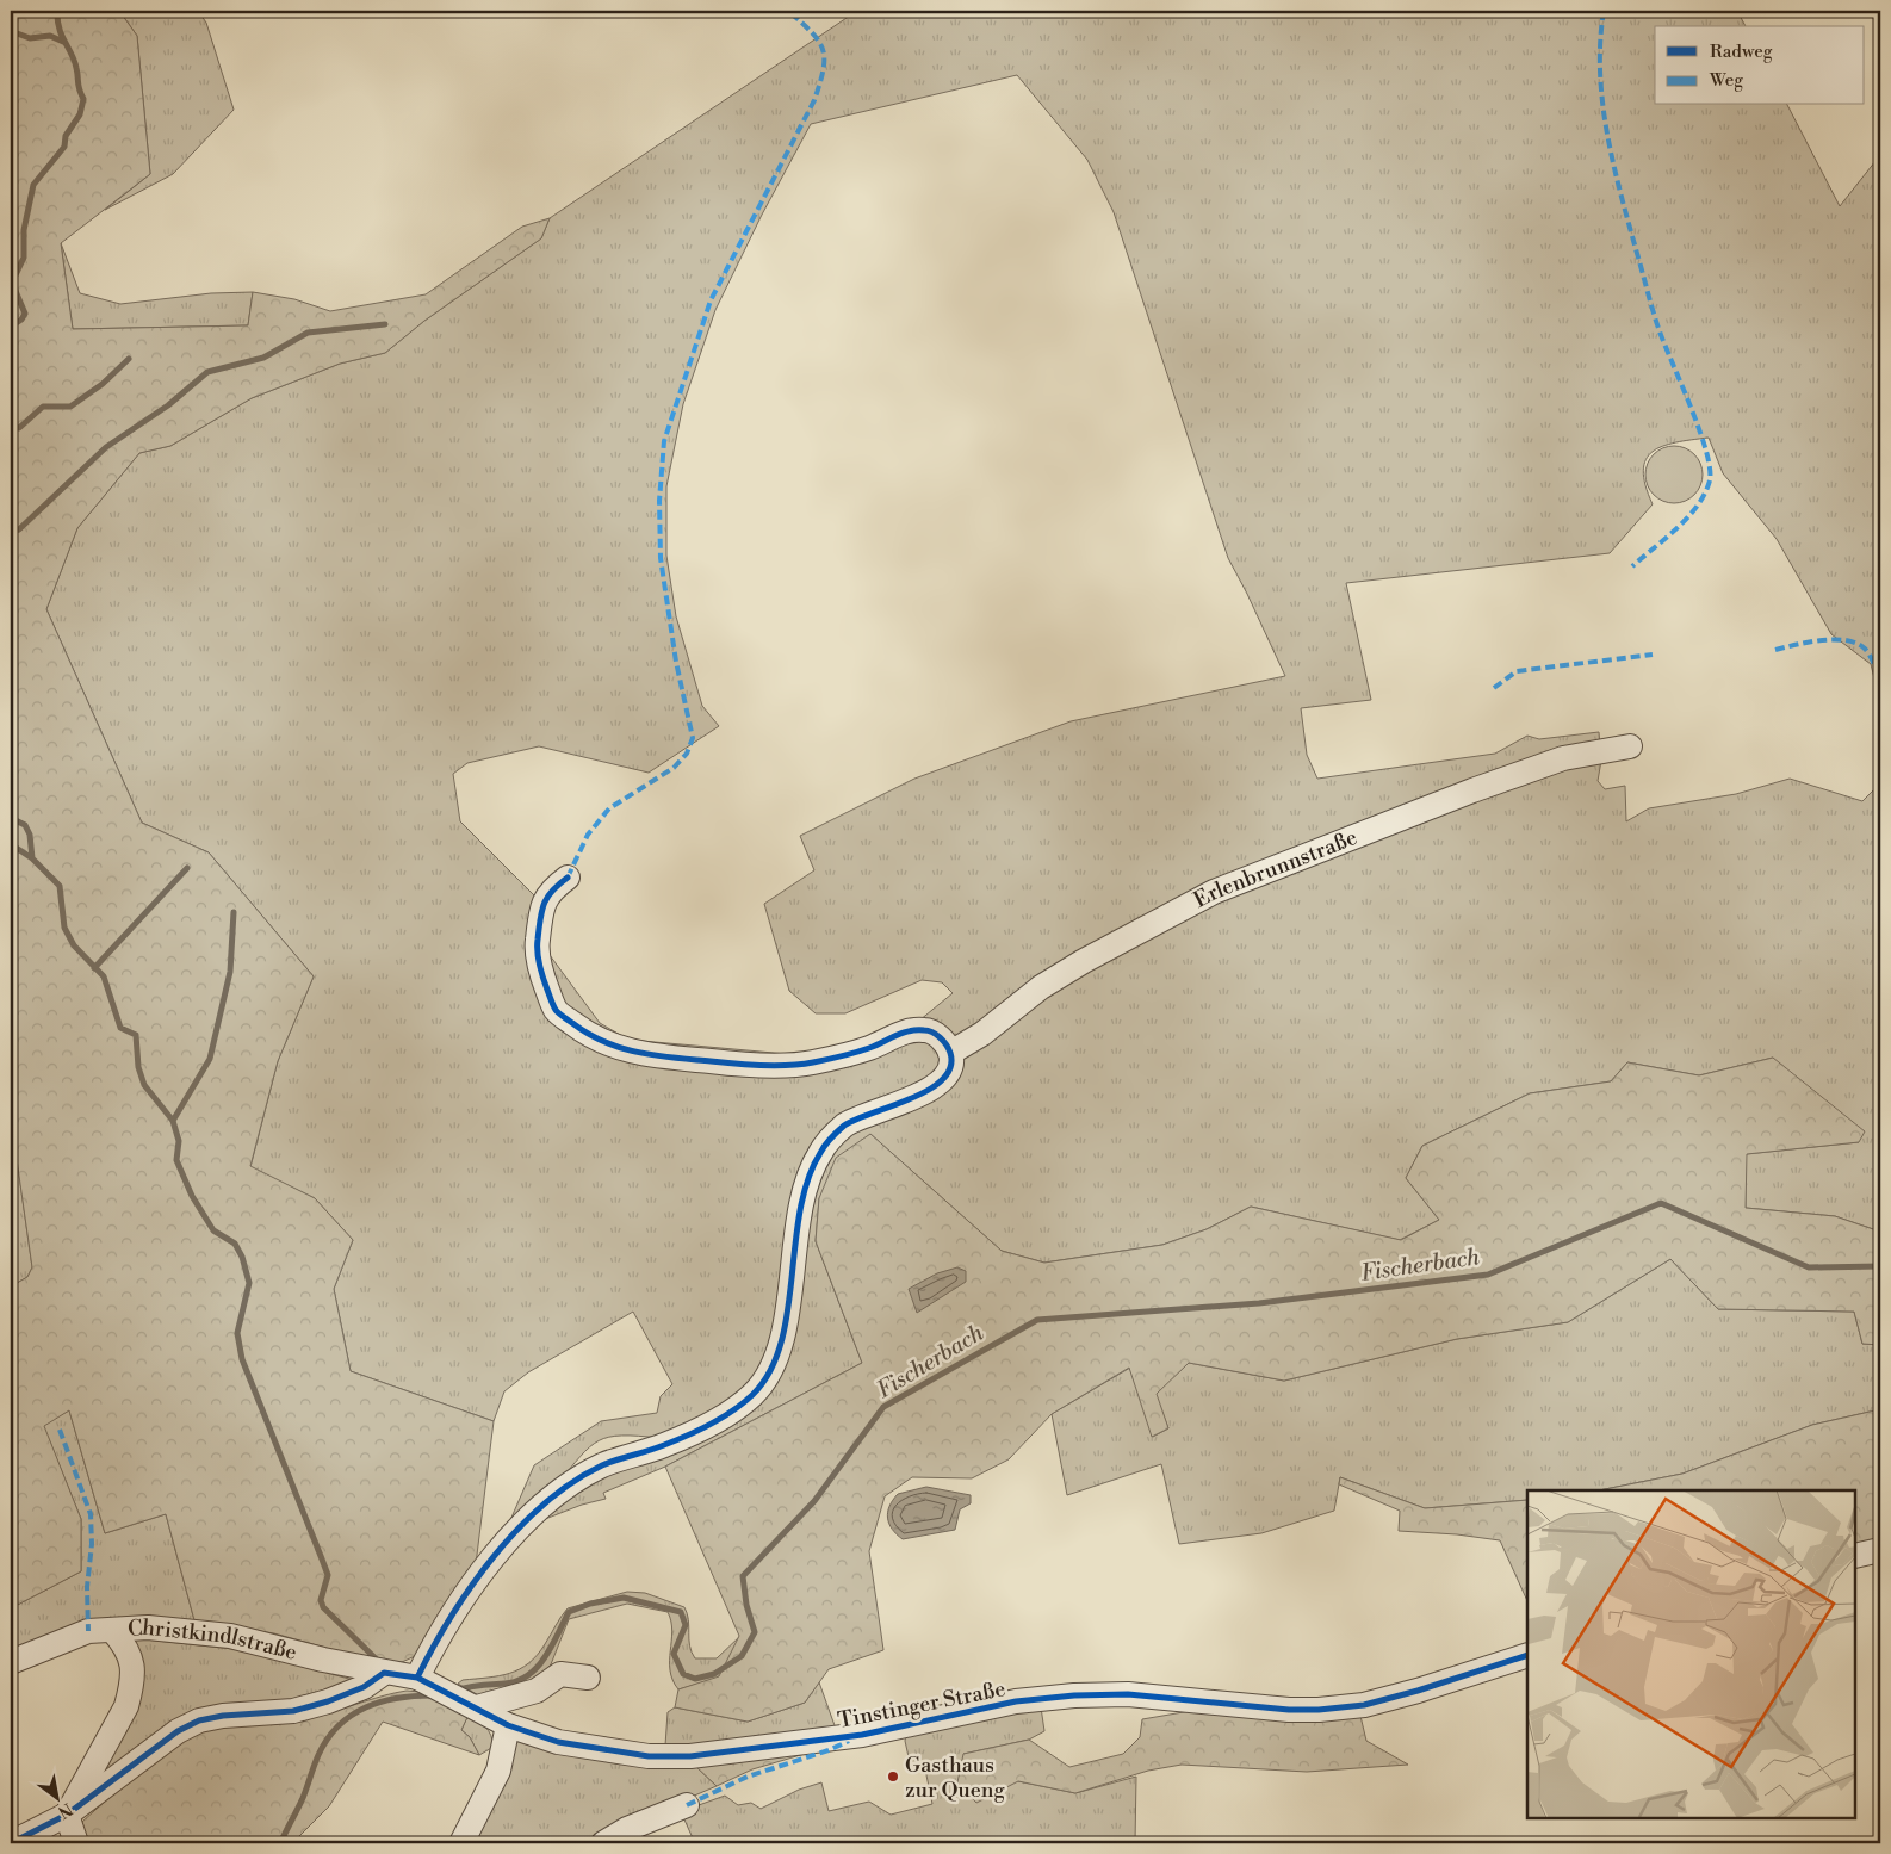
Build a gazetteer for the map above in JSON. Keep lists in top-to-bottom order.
{
  "streets": {
    "street": ["Erlenbrunnstraße", "Christkindlstraße", "Tinstinger Straße"]
  },
  "crossings": [
    ["Christkindlstraße", "Tinstinger Straße"]
  ],
  "water": ["Fischerbach"],
  "places": ["Gasthaus zur Queng"],
  "legend": ["Radweg", "Weg"],
  "north": "bottom right"
}
